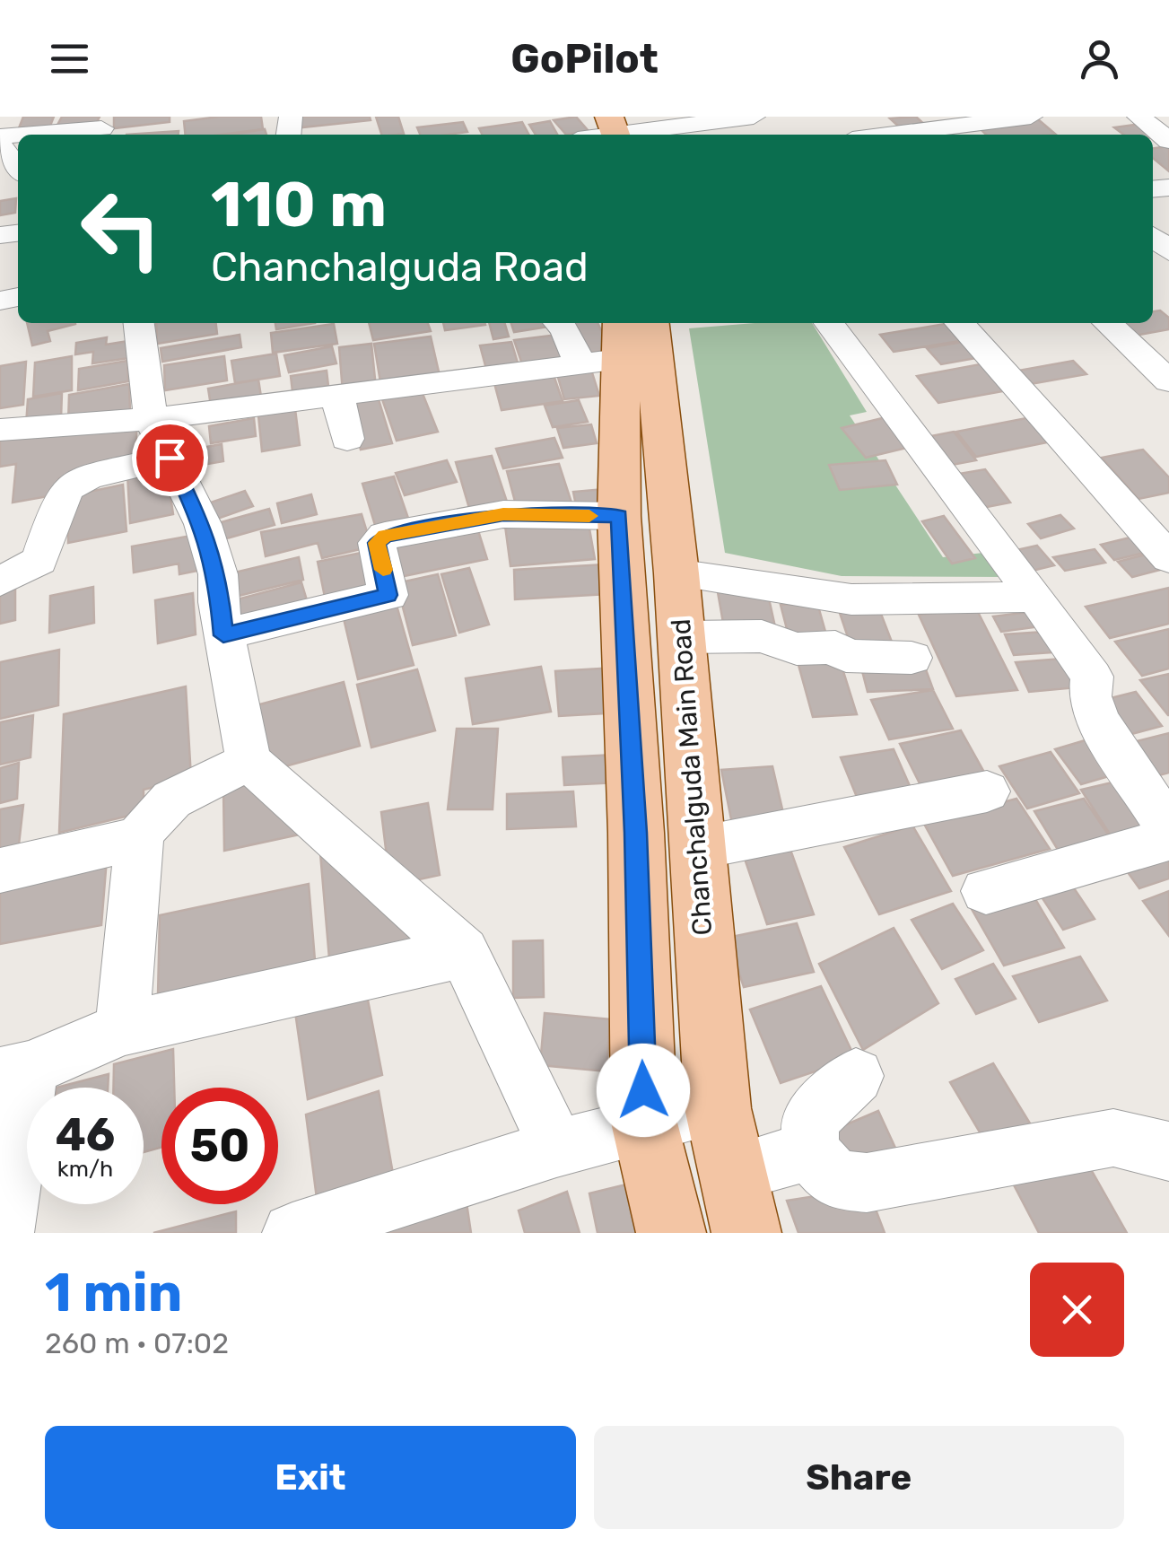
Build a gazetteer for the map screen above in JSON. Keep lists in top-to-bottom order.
{
  "streets": {
    "main road": ["Chanchalguda Main Road"]
  },
  "page": {
    "header": "GoPilot",
    "turn": ["110 m", "Chanchalguda Road"],
    "speed": "46 km/h",
    "limit": "50",
    "heading": ["1 min", "260 m · 07:02"],
    "buttons": ["Exit", "Share"]
  }
}
